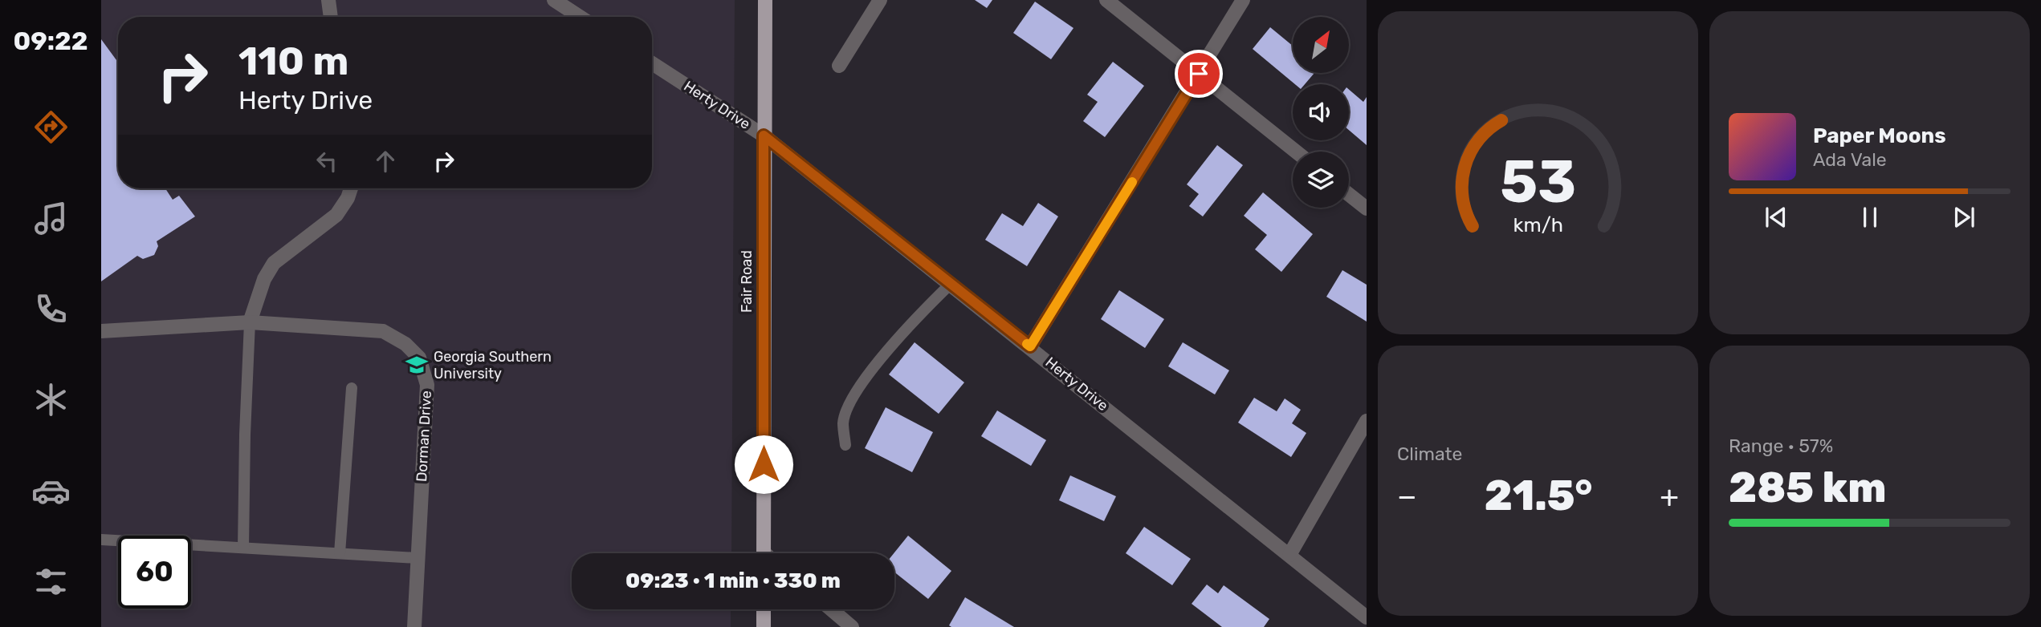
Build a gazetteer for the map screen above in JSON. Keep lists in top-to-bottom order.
{
  "streets": {
    "main road": ["Fair Road"],
    "street": ["Herty Drive", "Dorman Drive"]
  },
  "crossings": [
    ["Herty Drive", "Fair Road"]
  ],
  "places": {
    "school or university": ["Georgia Southern University"]
  },
  "north": "top right",
  "page": {
    "tabs": "09:22",
    "turn": ["110 m", "Herty Drive"],
    "song": ["Paper Moons", "Ada Vale"],
    "tile": [
      "Climate",
      ["Range · 57%", "285 km"]
    ],
    "heat": ["−", "21.5°", "+"],
    "limit": "60",
    "trip": "09:23 · 1 min · 330 m",
    "gauge": ["53", "km/h"]
  }
}
